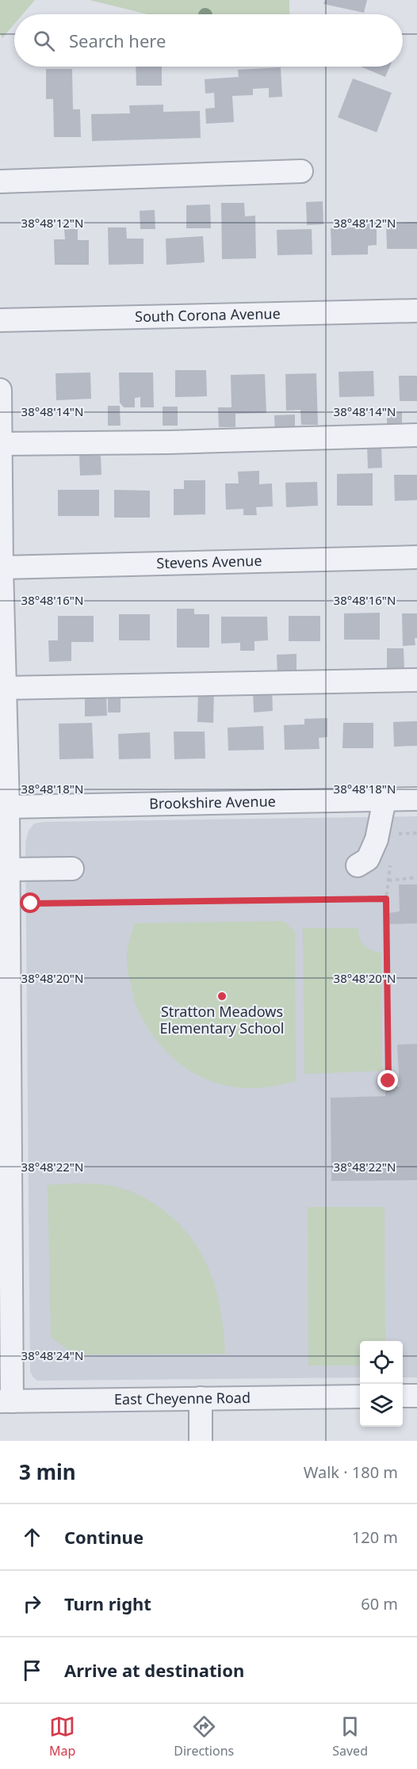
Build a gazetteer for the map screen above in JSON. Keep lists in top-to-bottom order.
{
  "streets": {
    "street": [
      "South Corona Avenue",
      "Stevens Avenue",
      "Brookshire Avenue",
      "East Cheyenne Road"
    ]
  },
  "places": ["Stratton Meadows Elementary School"],
  "page": {
    "search": "Search here",
    "heading": ["3 min", "Walk · 180 m"],
    "list": [
      ["Continue", "120 m"],
      ["Turn right", "60 m"],
      "Arrive at destination"
    ],
    "nav": ["Map", "Directions", "Saved"]
  },
  "coordinates": [
    "38°48'12\"N",
    "38°48'14\"N",
    "38°48'16\"N",
    "38°48'18\"N",
    "38°48'20\"N",
    "38°48'22\"N",
    "38°48'24\"N"
  ]
}
